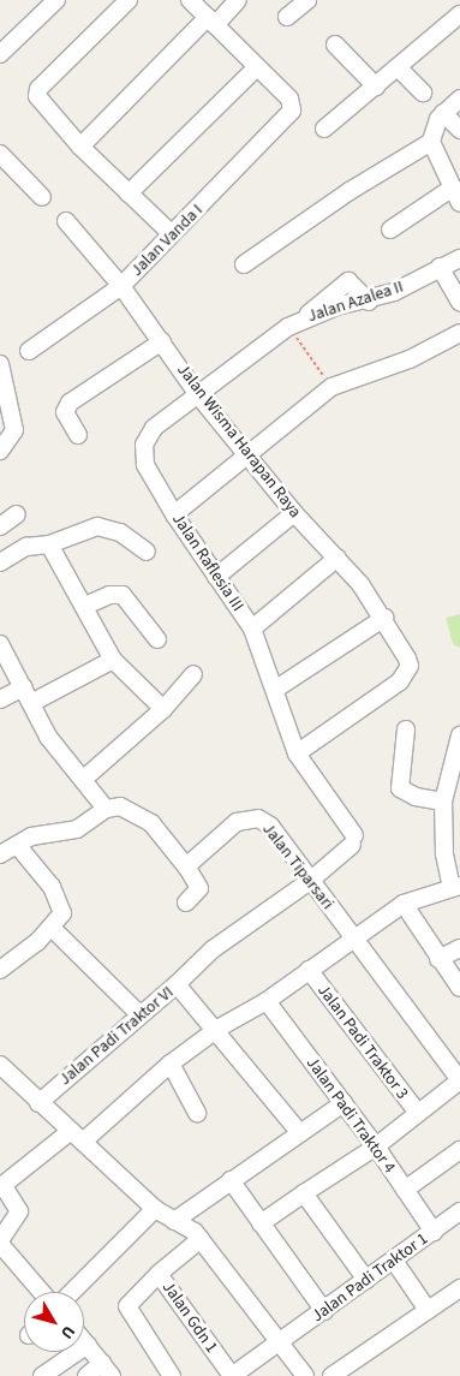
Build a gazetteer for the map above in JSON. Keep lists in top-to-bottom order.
{
  "streets": {
    "street": [
      "Jalan Vanda I",
      "Jalan Azalea II",
      "Jalan Wisma Harapan Raya",
      "Jalan Raflesia III",
      "Jalan Tiparsari",
      "Jalan Padi Traktor VI",
      "Jalan Padi Traktor 3",
      "Jalan Padi Traktor 4",
      "Jalan Padi Traktor 1",
      "Jalan Gdn 1"
    ]
  },
  "crossings": [
    ["Jalan Vanda I", "Jalan Wisma Harapan Raya"],
    ["Jalan Azalea II", "Jalan Wisma Harapan Raya"],
    ["Jalan Azalea II", "Jalan Raflesia III"],
    ["Jalan Wisma Harapan Raya", "Jalan Raflesia III"],
    ["Jalan Raflesia III", "Jalan Tiparsari"],
    ["Jalan Padi Traktor 4", "Jalan Padi Traktor 1"],
    ["Jalan Padi Traktor 1", "Jalan Gdn 1"]
  ],
  "north": "bottom right"
}
